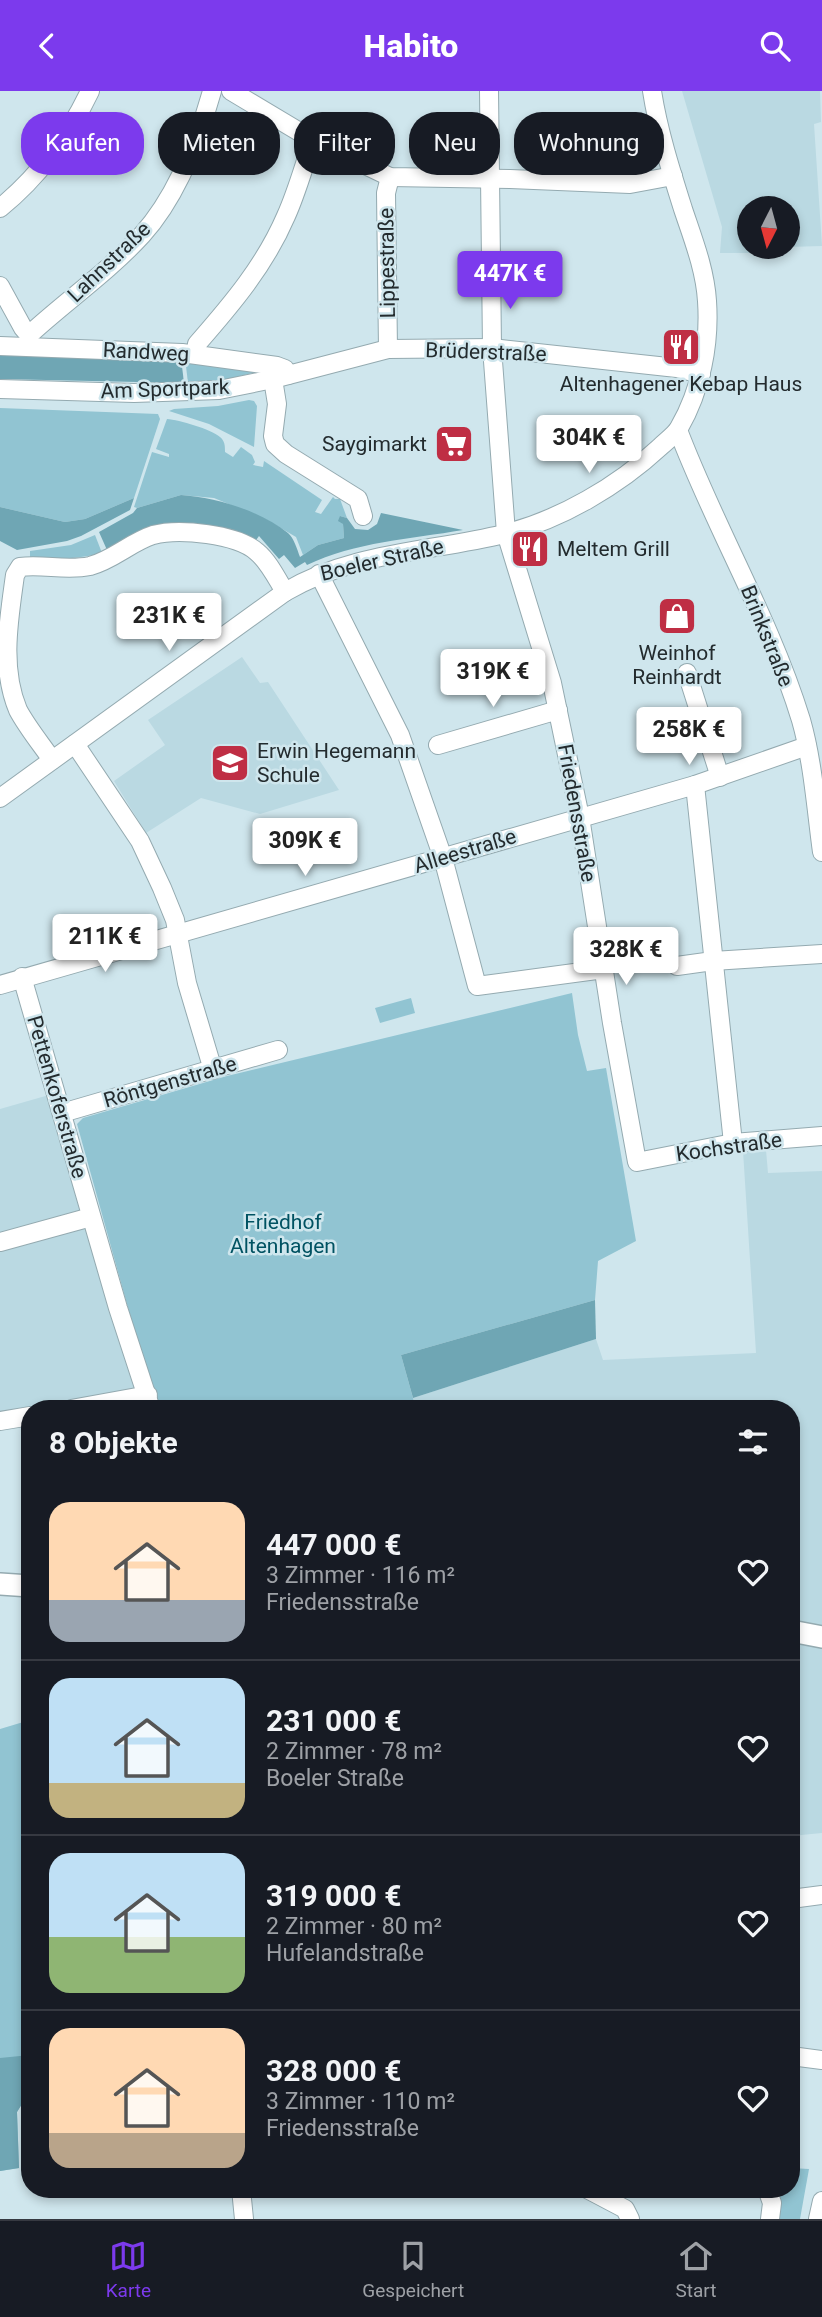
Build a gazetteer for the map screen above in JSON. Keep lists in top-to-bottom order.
{
  "streets": {
    "street": [
      "Lahnstraße",
      "Lippestraße",
      "Randweg",
      "Brüderstraße",
      "Am Sportpark",
      "Boeler Straße",
      "Brinkstraße",
      "Friedensstraße",
      "Alleestraße",
      "Röntgenstraße",
      "Pettenkoferstraße",
      "Kochstraße"
    ]
  },
  "crossings": [
    ["Lahnstraße", "Randweg"],
    ["Lippestraße", "Brüderstraße"],
    ["Randweg", "Brüderstraße"],
    ["Randweg", "Am Sportpark"],
    ["Brüderstraße", "Am Sportpark"],
    ["Brüderstraße", "Friedensstraße"],
    ["Boeler Straße", "Brinkstraße"],
    ["Boeler Straße", "Friedensstraße"],
    ["Brinkstraße", "Alleestraße"],
    ["Friedensstraße", "Alleestraße"],
    ["Friedensstraße", "Kochstraße"],
    ["Alleestraße", "Pettenkoferstraße"],
    ["Röntgenstraße", "Pettenkoferstraße"]
  ],
  "parks": ["Friedhof Altenhagen"],
  "places": {
    "restaurant": ["Altenhagener Kebap Haus", "Meltem Grill"],
    "supermarket": ["Saygimarkt"],
    "shop": ["Weinhof Reinhardt"],
    "school or university": ["Erwin Hegemann Schule"]
  },
  "north": "bottom",
  "page": {
    "header": "Habito",
    "chip": [
      "Kaufen",
      "Mieten",
      "Filter",
      "Neu",
      "Wohnung"
    ],
    "price": [
      "447K €",
      "304K €",
      "231K €",
      "319K €",
      "258K €",
      "309K €",
      "211K €",
      "328K €"
    ],
    "heading": "8 Objekte",
    "list": [
      {
        "name": "447 000 €",
        "note": "3 Zimmer · 116 m² · Friedensstraße"
      },
      {
        "name": "231 000 €",
        "note": "2 Zimmer · 78 m² · Boeler Straße"
      },
      {
        "name": "319 000 €",
        "note": "2 Zimmer · 80 m² · Hufelandstraße"
      },
      {
        "name": "328 000 €",
        "note": "3 Zimmer · 110 m² · Friedensstraße"
      }
    ],
    "tabs": ["Karte", "Gespeichert", "Start"]
  }
}
